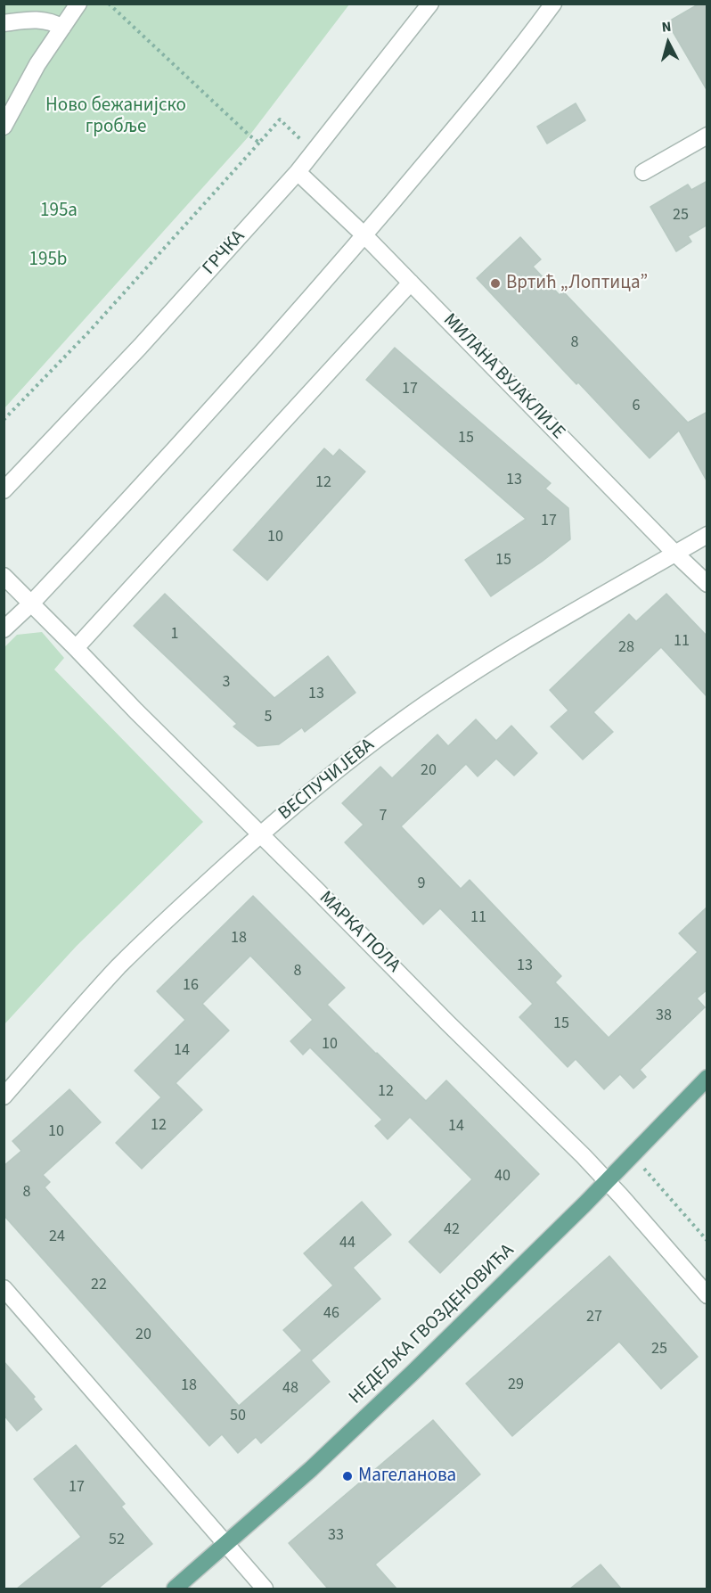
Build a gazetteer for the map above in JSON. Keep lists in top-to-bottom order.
{
  "streets": {
    "main road": ["НЕДЕЉКА ГВОЗДЕНОВИЋА"],
    "street": [
      "ГРЧКА",
      "МИЛАНА ВУЈАКЛИЈЕ",
      "ВЕСПУЧИЈЕВА",
      "МАРКА ПОЛА"
    ]
  },
  "crossings": [
    ["ГРЧКА", "МИЛАНА ВУЈАКЛИЈЕ"],
    ["МИЛАНА ВУЈАКЛИЈЕ", "ВЕСПУЧИЈЕВА"],
    ["ВЕСПУЧИЈЕВА", "МАРКА ПОЛА"],
    ["МАРКА ПОЛА", "НЕДЕЉКА ГВОЗДЕНОВИЋА"]
  ],
  "parks": ["Ново бежанијско гробље", "195a", "195b"],
  "places": ["Вртић „Лоптица”", "Магеланова"],
  "house_numbers": [
    "25",
    "8",
    "17",
    "6",
    "15",
    "13",
    "12",
    "17",
    "10",
    "15",
    "1",
    "11",
    "28",
    "3",
    "13",
    "5",
    "20",
    "7",
    "9",
    "11",
    "18",
    "13",
    "8",
    "16",
    "38",
    "15",
    "10",
    "14",
    "12",
    "12",
    "14",
    "10",
    "40",
    "8",
    "42",
    "24",
    "44",
    "22",
    "46",
    "27",
    "20",
    "25",
    "29",
    "18",
    "48",
    "50",
    "17",
    "33",
    "52"
  ],
  "north": "top"
}
